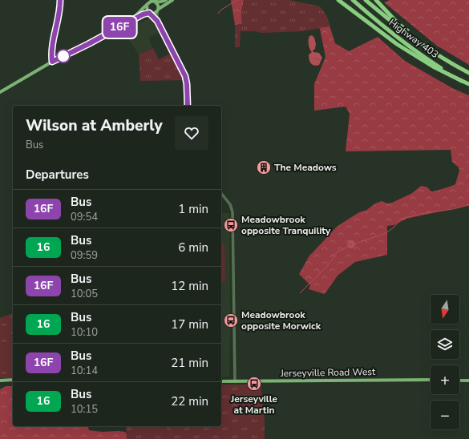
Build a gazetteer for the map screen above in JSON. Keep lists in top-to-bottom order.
{
  "streets": {
    "highway": ["Highway 403"],
    "main road": ["Jerseyville Road West"]
  },
  "places": {
    "building": ["The Meadows"],
    "bus stop": ["Meadowbrook opposite Tranquility", "Meadowbrook opposite Morwick", "Jerseyville at Martin"]
  },
  "lines": ["bus line 16F"],
  "north": "bottom",
  "page": {
    "on_map": "16F",
    "heading": [
      ["Wilson at Amberly", "Bus"],
      "Departures"
    ],
    "list": [
      {
        "mark": "16F",
        "name": "Bus",
        "note": "09:54",
        "value": "1 min"
      },
      {
        "mark": "16",
        "name": "Bus",
        "note": "09:59",
        "value": "6 min"
      },
      {
        "mark": "16F",
        "name": "Bus",
        "note": "10:05",
        "value": "12 min"
      },
      {
        "mark": "16",
        "name": "Bus",
        "note": "10:10",
        "value": "17 min"
      },
      {
        "mark": "16F",
        "name": "Bus",
        "note": "10:14",
        "value": "21 min"
      },
      {
        "mark": "16",
        "name": "Bus",
        "note": "10:15",
        "value": "22 min"
      }
    ],
    "map_buttons": ["+", "−"]
  }
}
